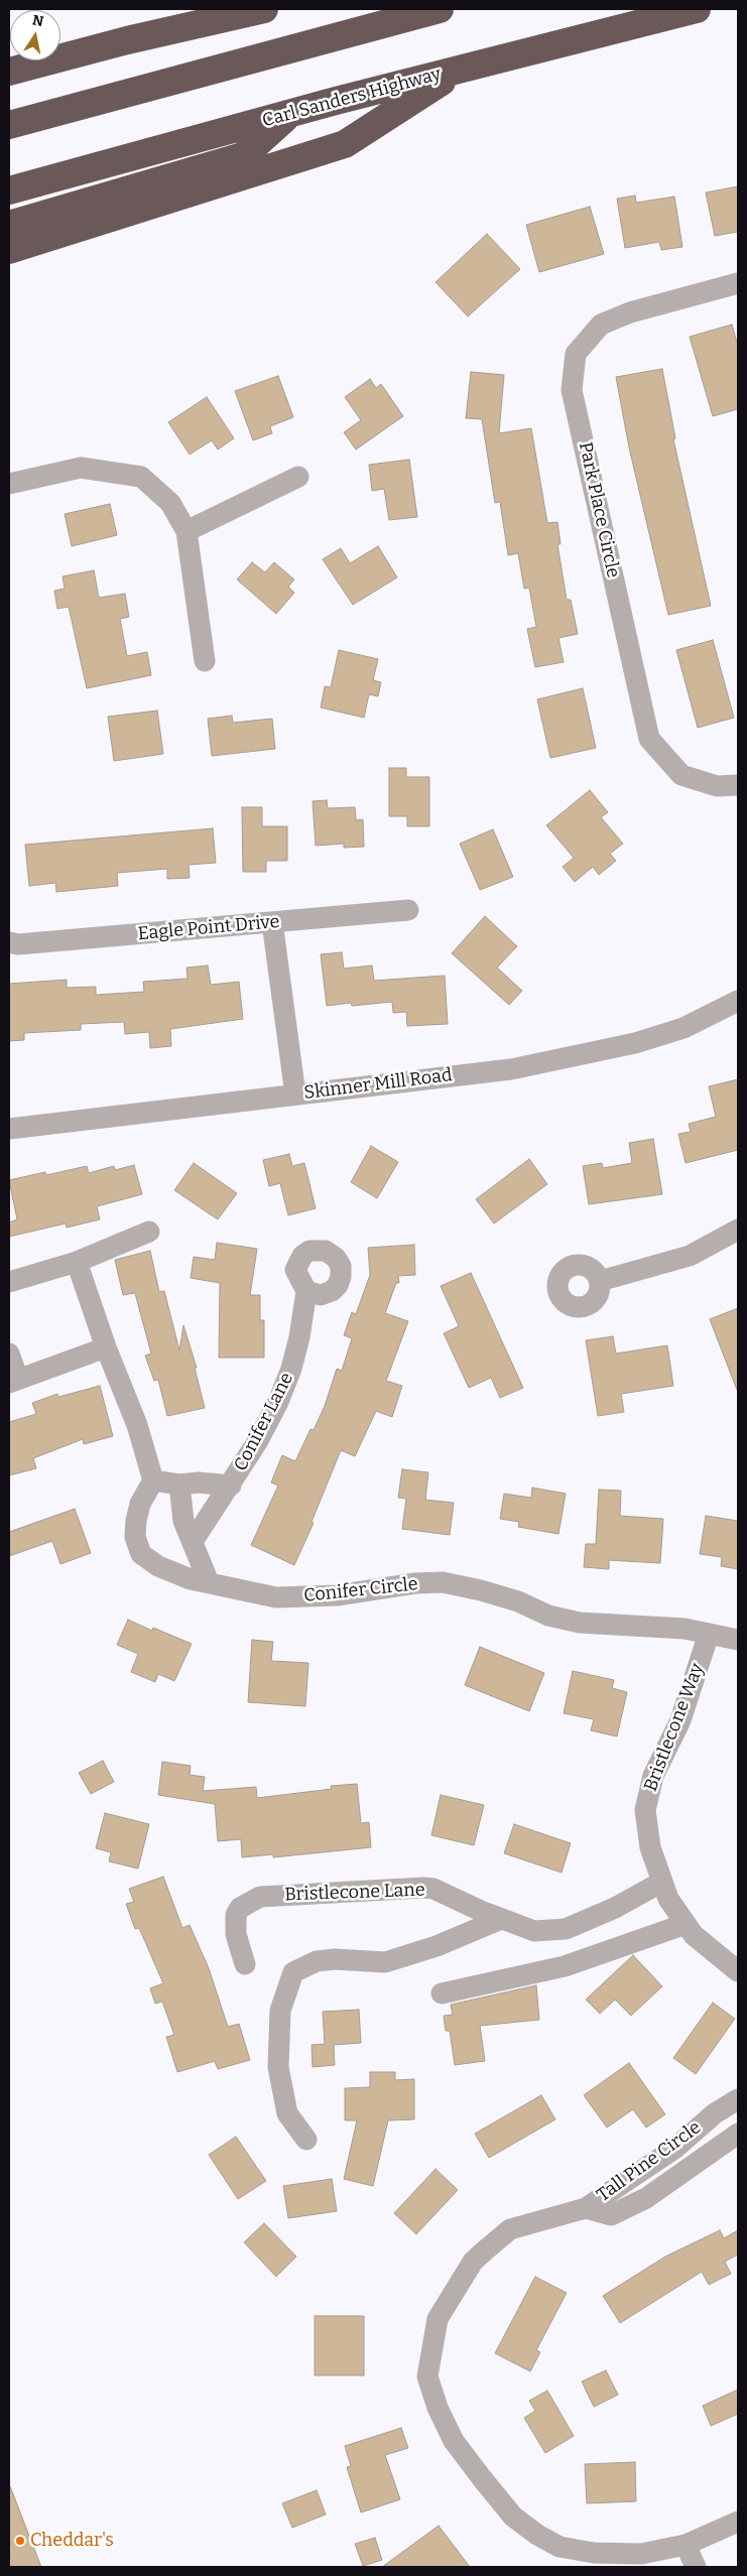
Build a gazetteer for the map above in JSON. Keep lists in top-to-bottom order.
{
  "streets": {
    "highway": ["Carl Sanders Highway"],
    "street": [
      "Park Place Circle",
      "Eagle Point Drive",
      "Skinner Mill Road",
      "Conifer Lane",
      "Conifer Circle",
      "Bristlecone Way",
      "Bristlecone Lane",
      "Tall Pine Circle"
    ]
  },
  "crossings": [
    ["Conifer Circle", "Bristlecone Way"],
    ["Bristlecone Way", "Bristlecone Lane"]
  ],
  "places": ["Cheddar's"],
  "north": "top"
}
